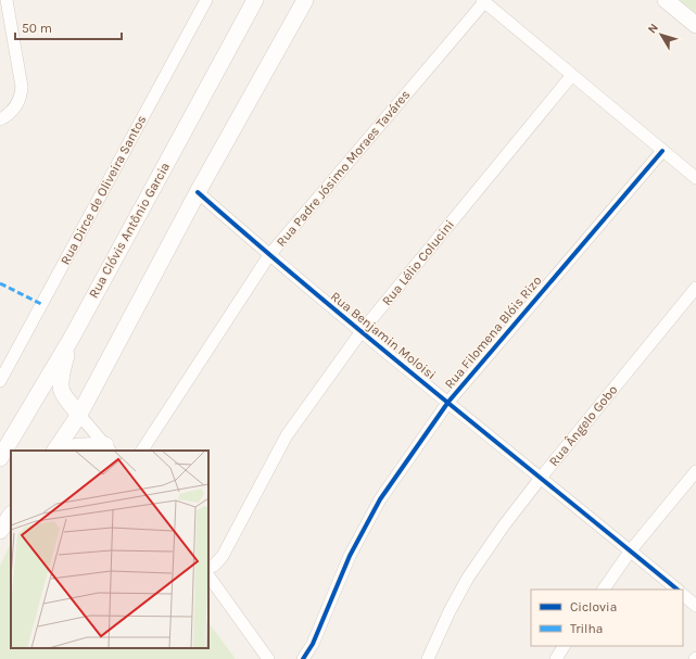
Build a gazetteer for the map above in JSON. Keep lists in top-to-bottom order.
{
  "streets": {
    "main road": ["Rua Clóvis Antônio Garcia"],
    "street": [
      "Rua Padre Jósimo Moraes Taváres",
      "Rua Dirce de Oliveira Santos",
      "Rua Lélio Colucini",
      "Rua Filomena Blóis Rizo",
      "Rua Benjamin Moloisi",
      "Rua Ângelo Gobo"
    ]
  },
  "crossings": [
    ["Rua Padre Jósimo Moraes Taváres", "Rua Benjamin Moloisi"],
    ["Rua Lélio Colucini", "Rua Benjamin Moloisi"],
    ["Rua Filomena Blóis Rizo", "Rua Benjamin Moloisi"],
    ["Rua Benjamin Moloisi", "Rua Ângelo Gobo"]
  ],
  "legend": ["Ciclovia", "Trilha"],
  "scale_bar": "50 m",
  "north": "top left"
}
